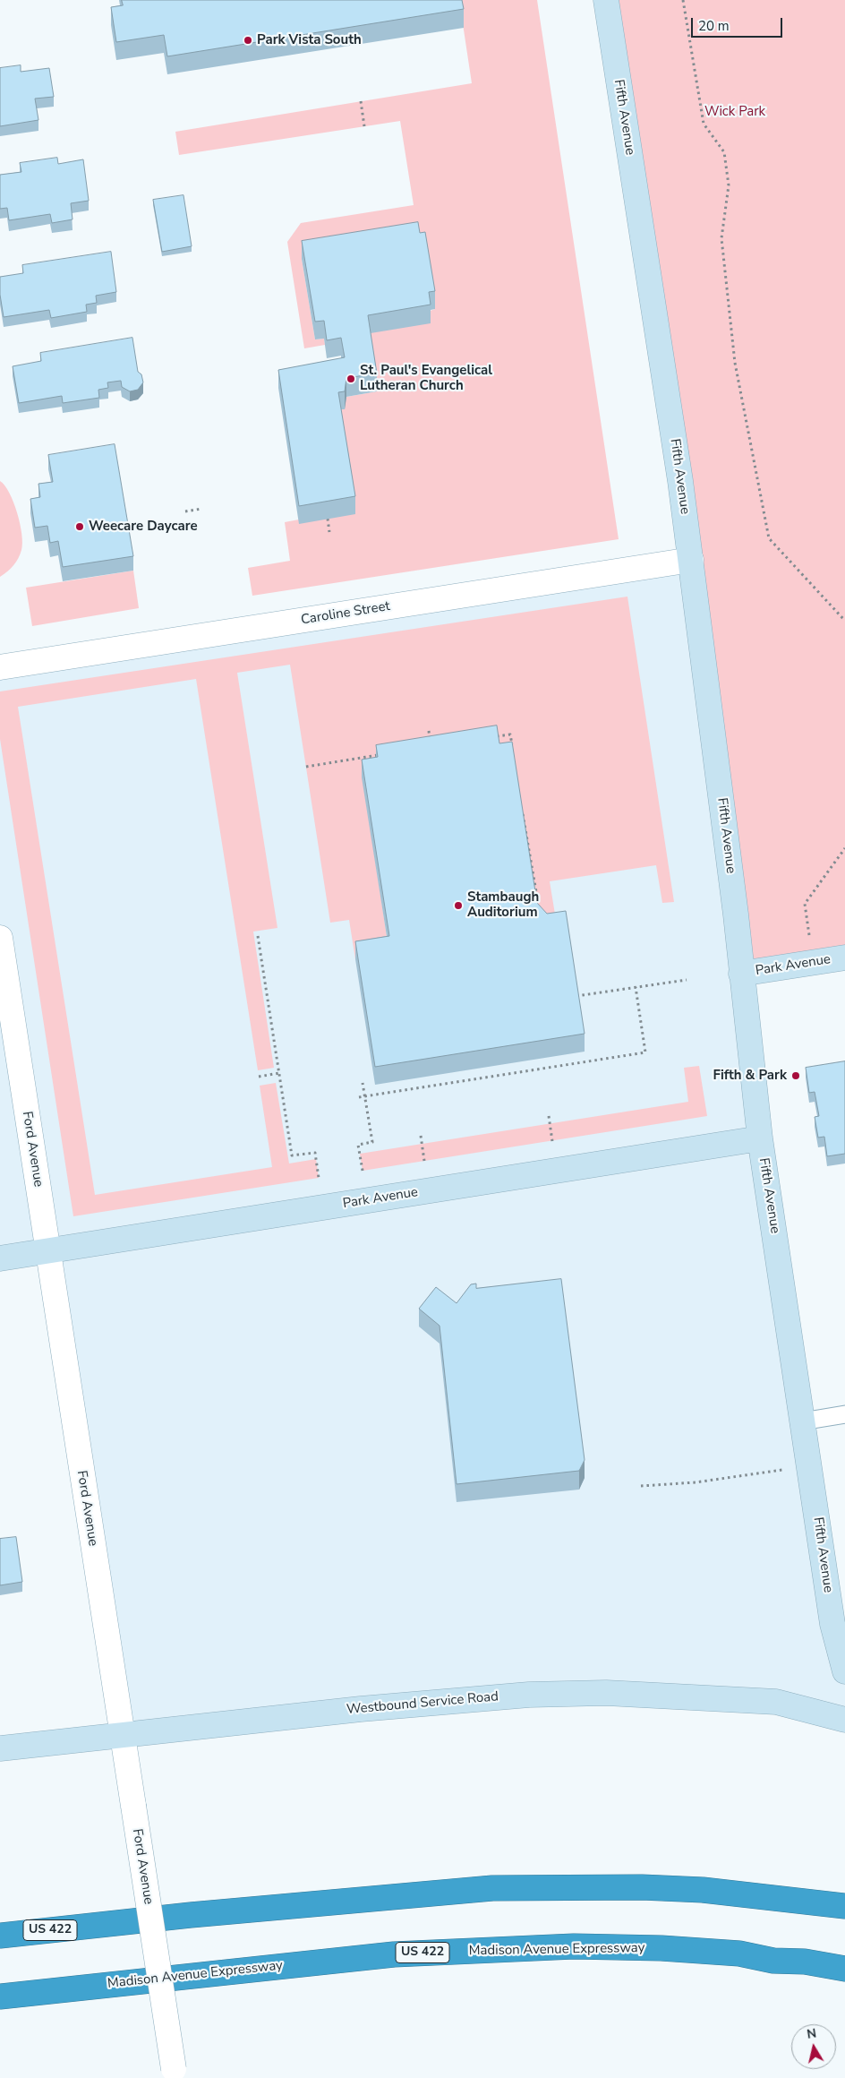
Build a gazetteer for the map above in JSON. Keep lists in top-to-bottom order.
{
  "streets": {
    "highway": ["US 422", "Madison Avenue Expressway"],
    "street": [
      "Fifth Avenue",
      "Caroline Street",
      "Park Avenue",
      "Ford Avenue",
      "Westbound Service Road"
    ]
  },
  "crossings": [
    ["Fifth Avenue", "Caroline Street"],
    ["Fifth Avenue", "Park Avenue"],
    ["Park Avenue", "Ford Avenue"],
    ["Ford Avenue", "Westbound Service Road"]
  ],
  "parks": ["Wick Park"],
  "places": [
    "Park Vista South",
    "St. Paul's Evangelical Lutheran Church",
    "Weecare Daycare",
    "Stambaugh Auditorium",
    "Fifth & Park"
  ],
  "scale_bar": "20 m",
  "north": "top"
}
